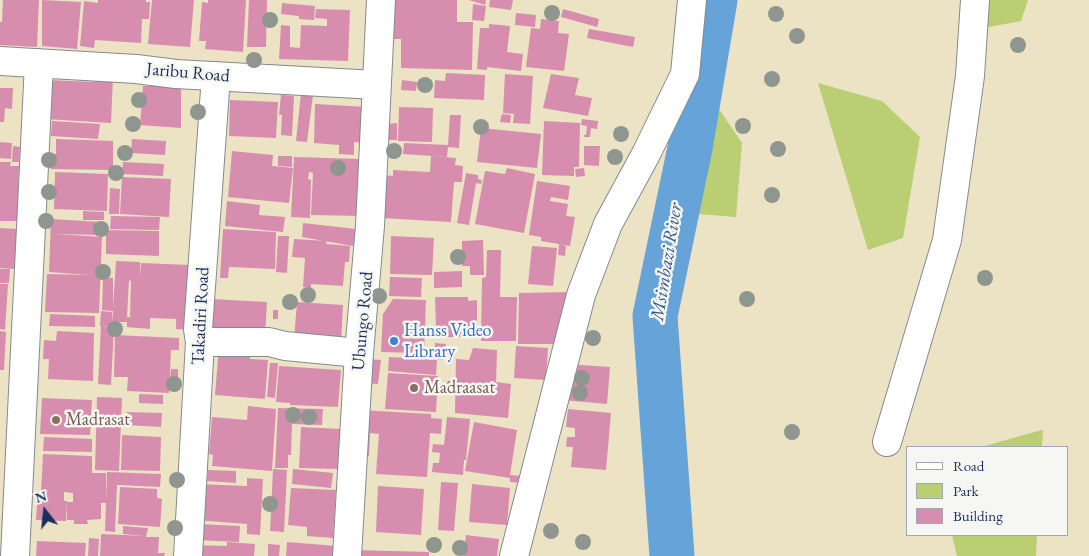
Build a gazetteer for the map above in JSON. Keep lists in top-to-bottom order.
{
  "streets": {
    "street": ["Jaribu Road", "Takadiri Road", "Ubungo Road"]
  },
  "crossings": [
    ["Jaribu Road", "Takadiri Road"],
    ["Jaribu Road", "Ubungo Road"]
  ],
  "water": ["Msimbazi River"],
  "places": ["Hanss Video Library", "Madraasat", "Madrasat"],
  "legend": ["Road", "Park", "Building"],
  "north": "top"
}
